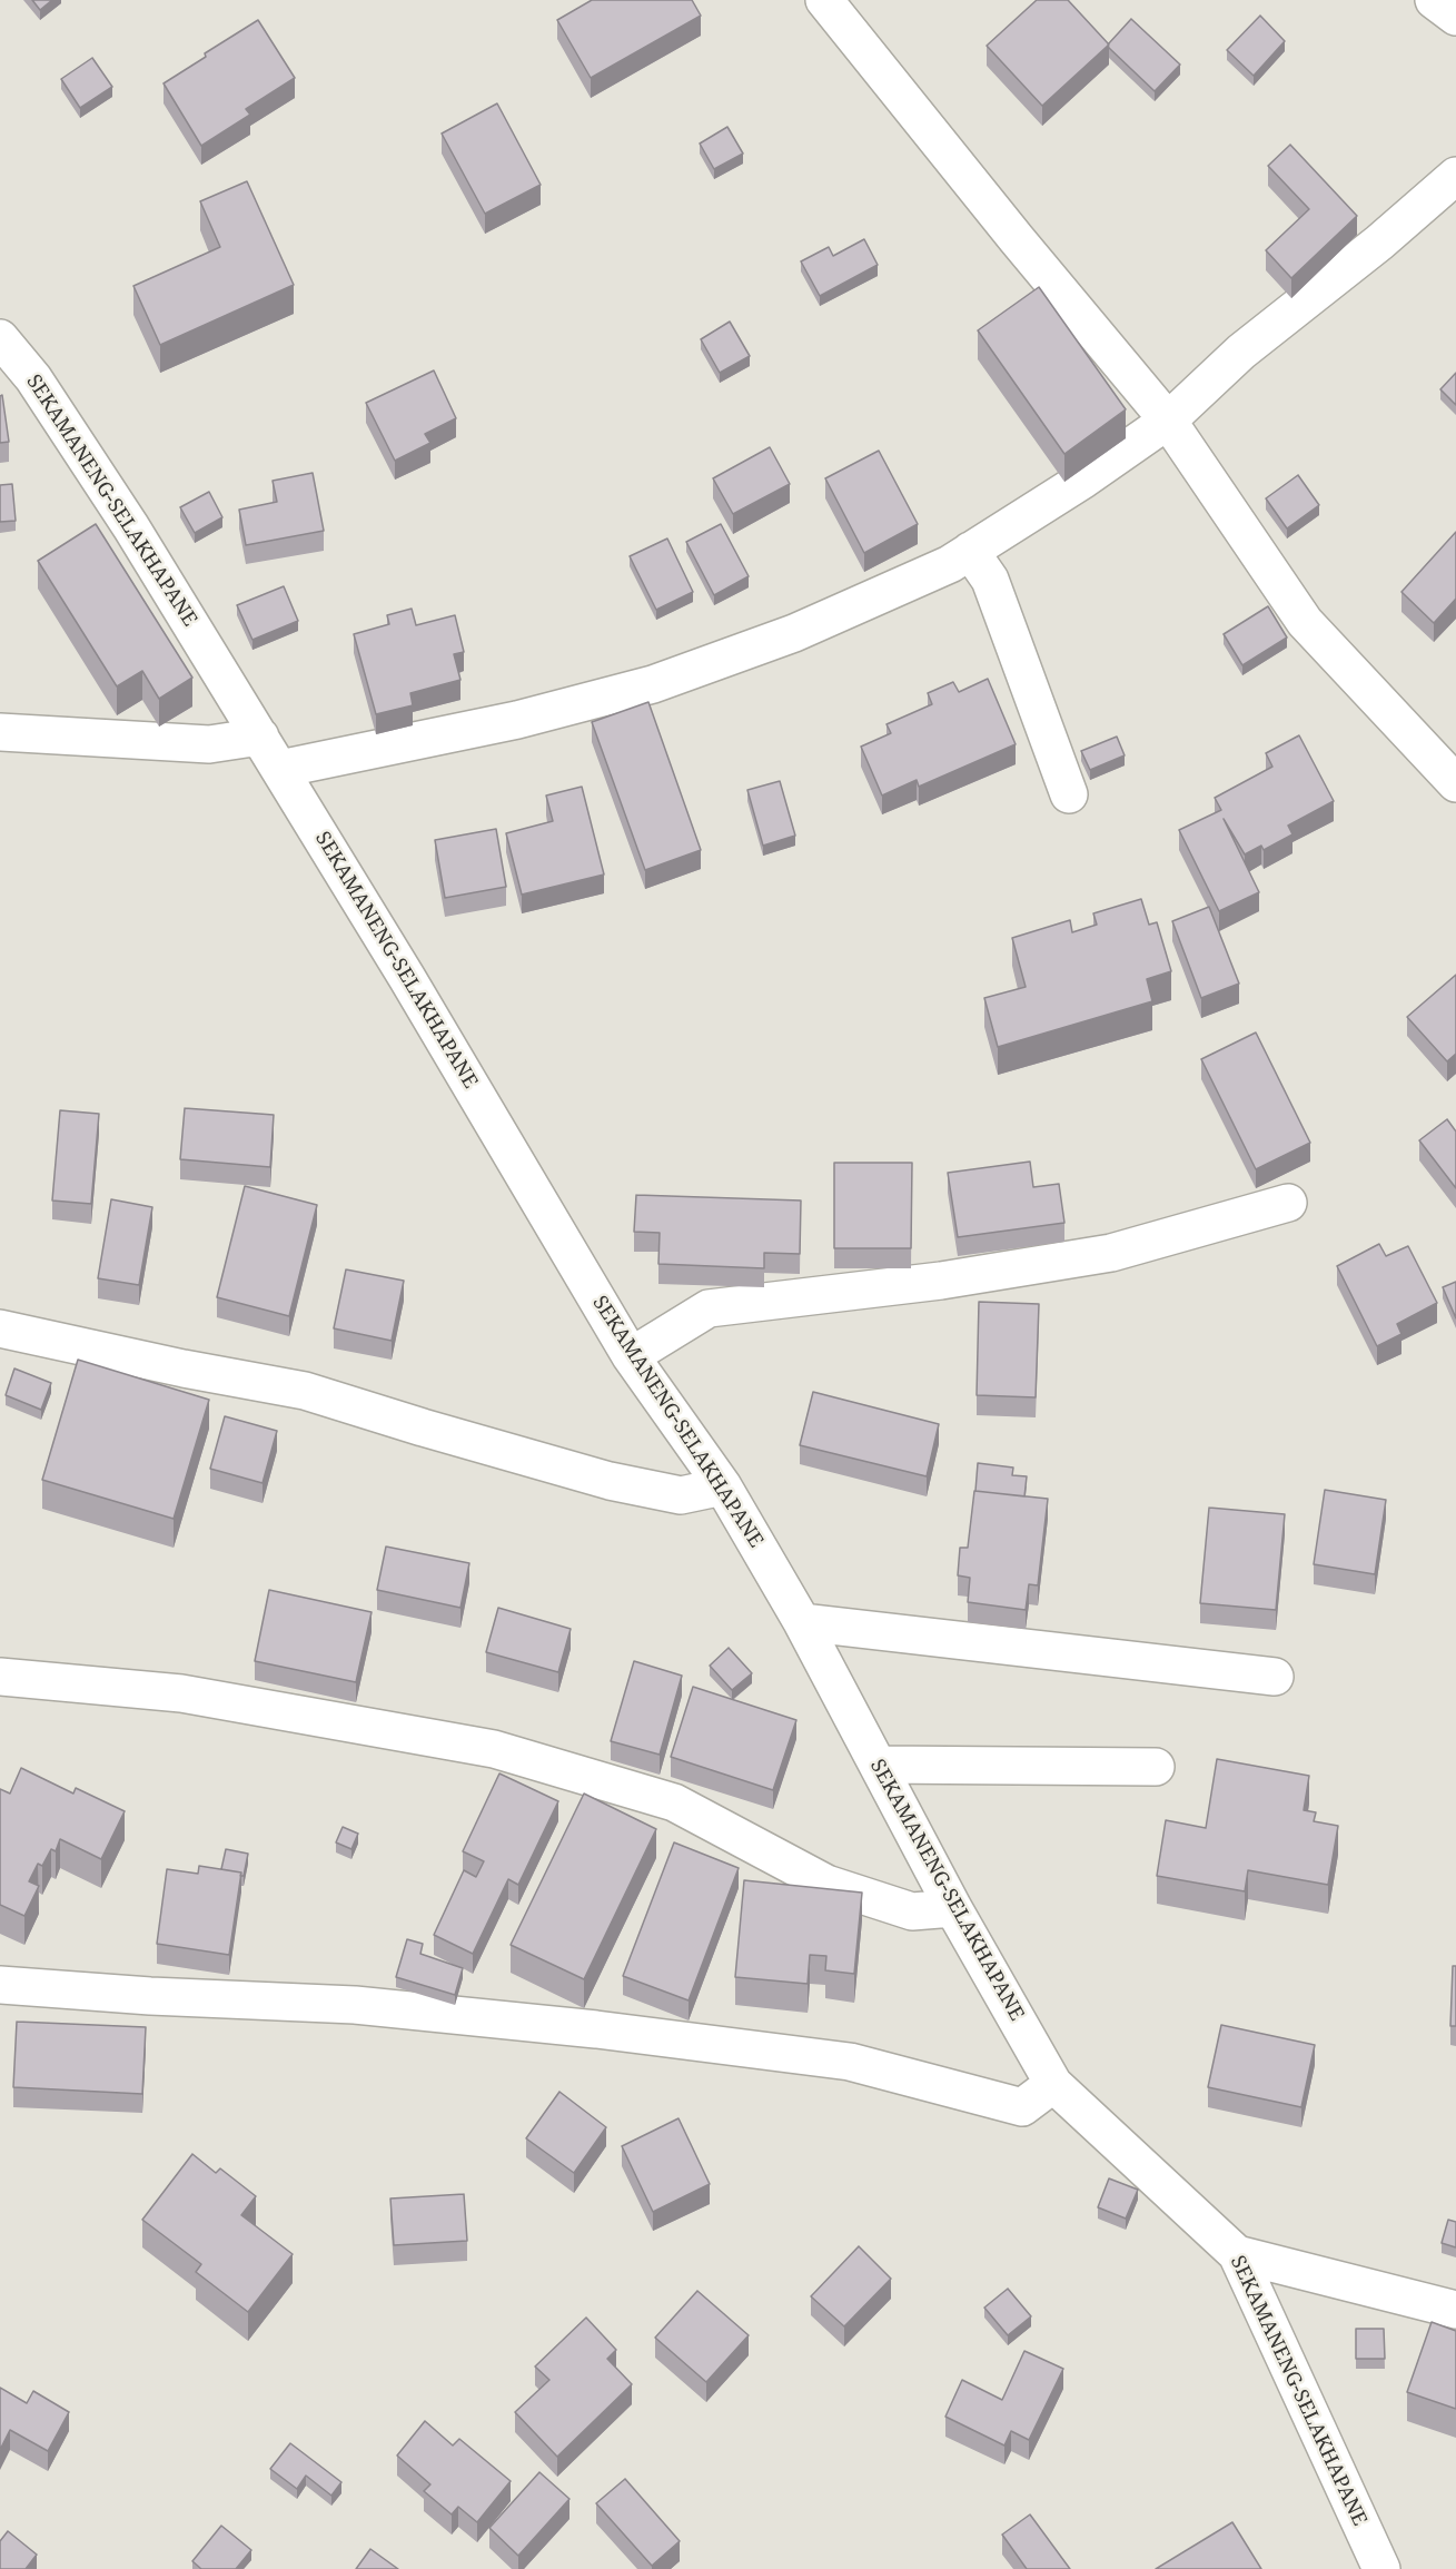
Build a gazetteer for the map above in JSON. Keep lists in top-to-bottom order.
{
  "streets": {
    "street": ["SEKAMANENG-SELAKHAPANE"]
  }
}
